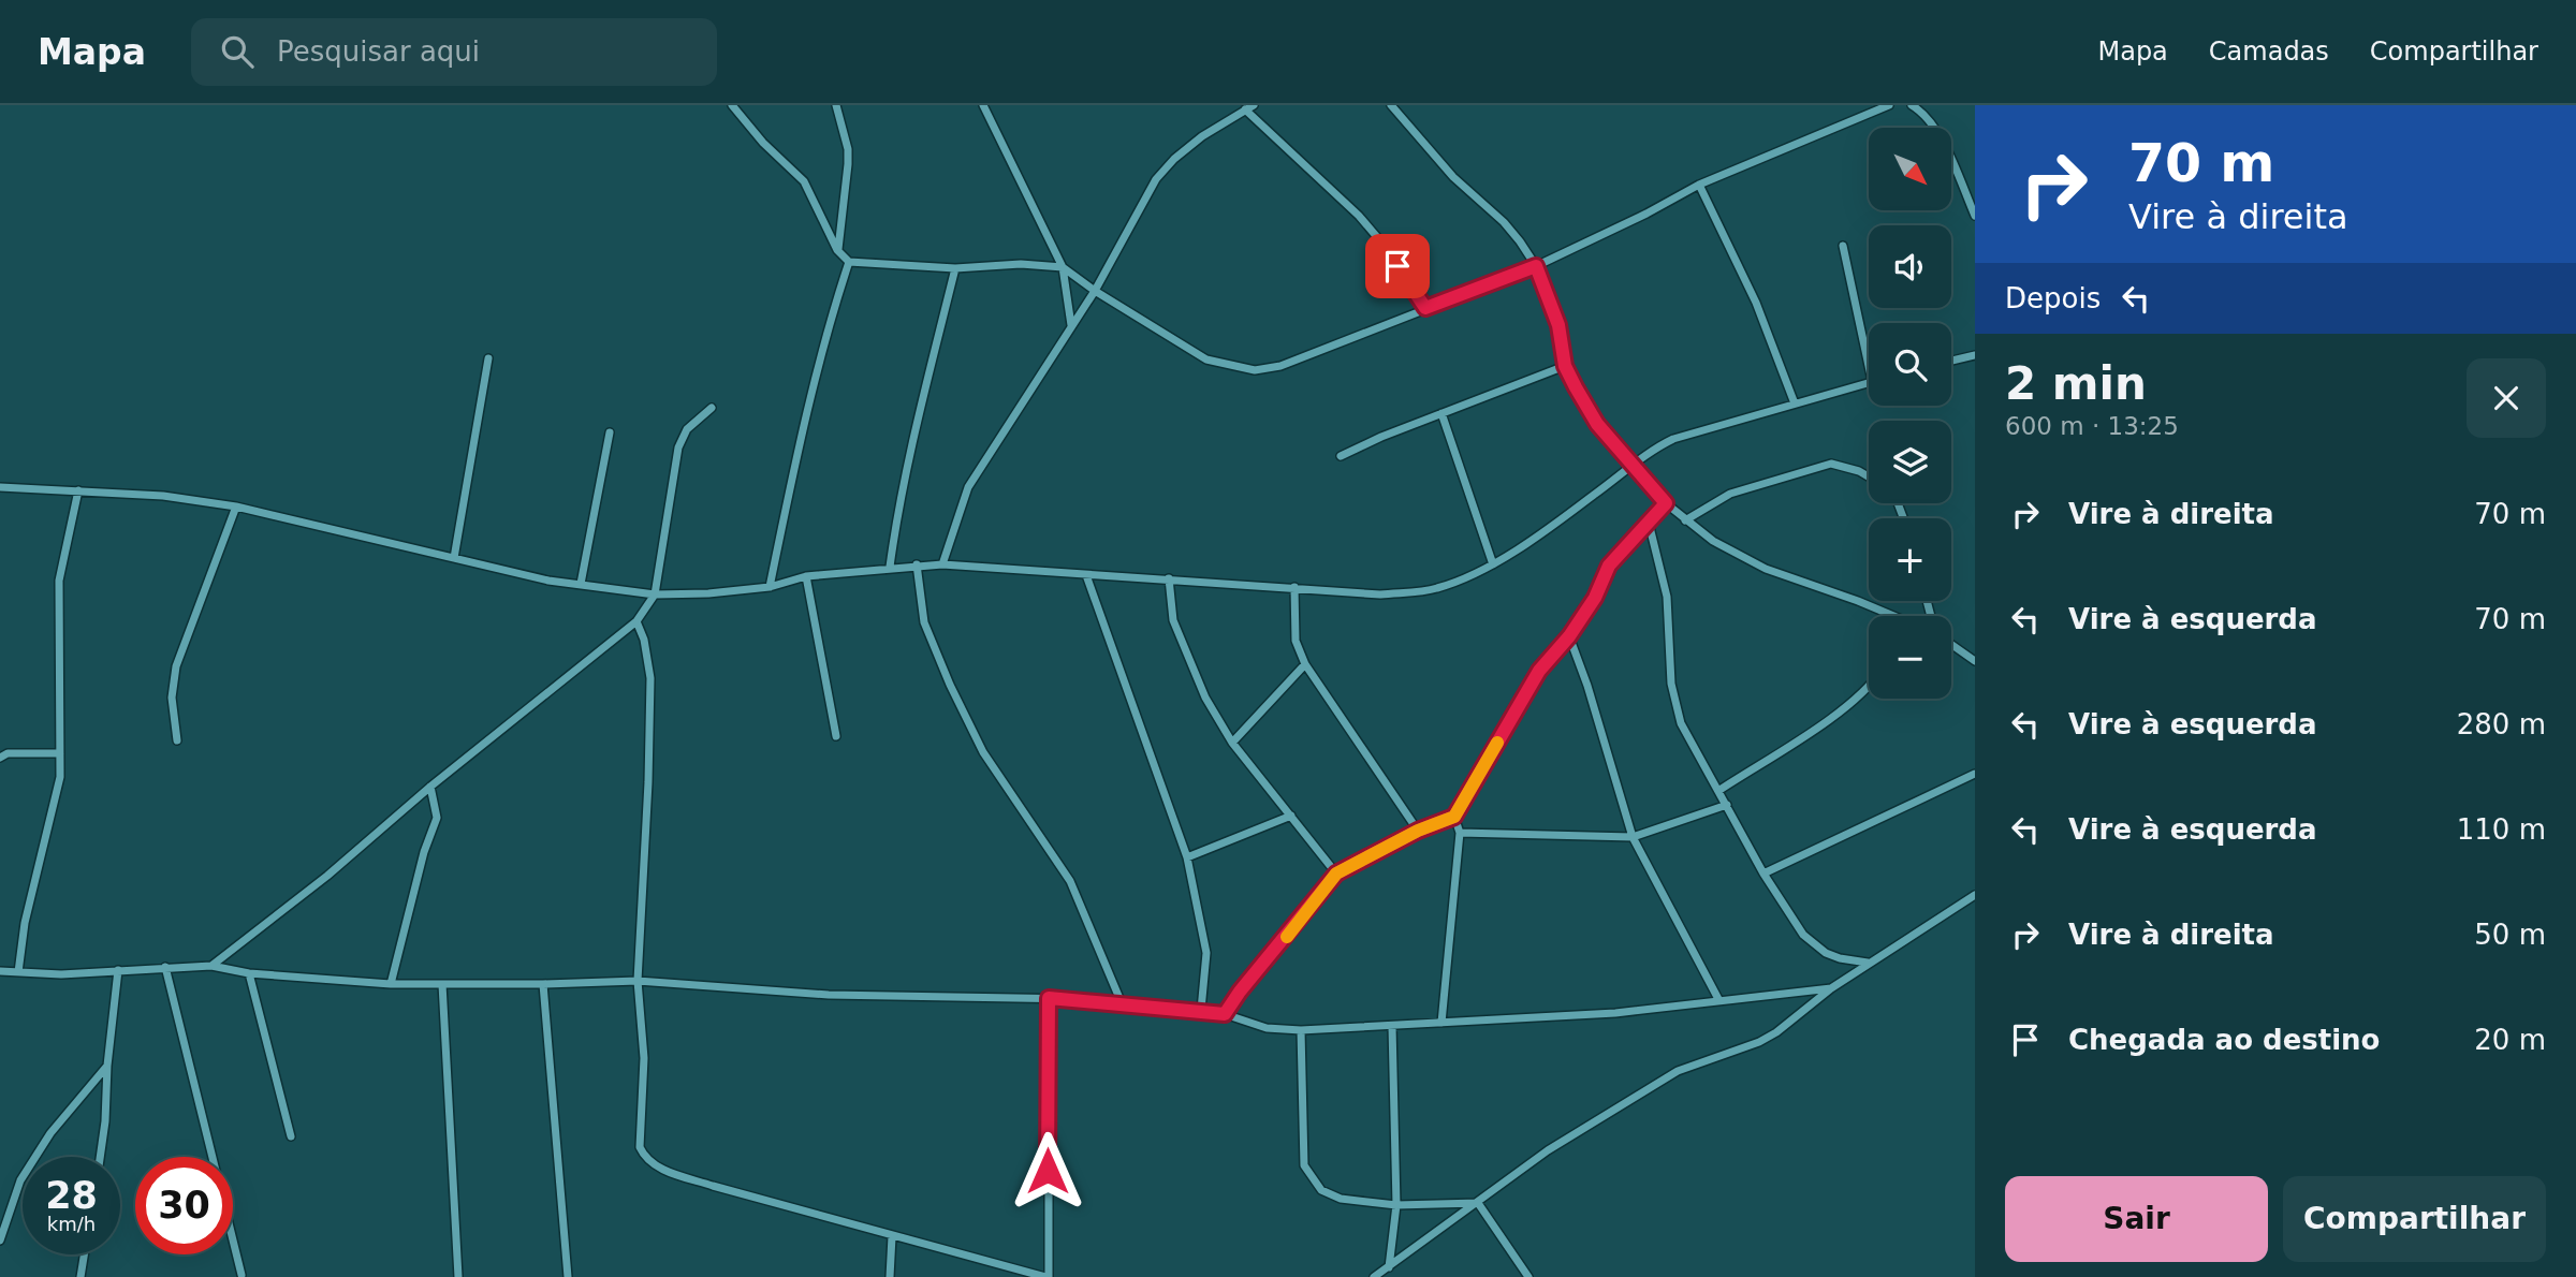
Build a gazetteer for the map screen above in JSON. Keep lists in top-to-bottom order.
{
  "north": "bottom right",
  "page": {
    "header": "Mapa",
    "search": "Pesquisar aqui",
    "nav": ["Mapa", "Camadas", "Compartilhar"],
    "turn": ["70 m", "Vire à direita"],
    "map_buttons": ["+", "−"],
    "then": "Depois",
    "heading": ["2 min", "600 m · 13:25"],
    "list": [
      {
        "name": "Vire à direita",
        "value": "70 m"
      },
      {
        "name": "Vire à esquerda",
        "value": "70 m"
      },
      {
        "name": "Vire à esquerda",
        "value": "280 m"
      },
      {
        "name": "Vire à esquerda",
        "value": "110 m"
      },
      {
        "name": "Vire à direita",
        "value": "50 m"
      },
      {
        "name": "Chegada ao destino",
        "value": "20 m"
      }
    ],
    "speed": "28 km/h",
    "limit": "30",
    "buttons": ["Sair", "Compartilhar"]
  }
}
